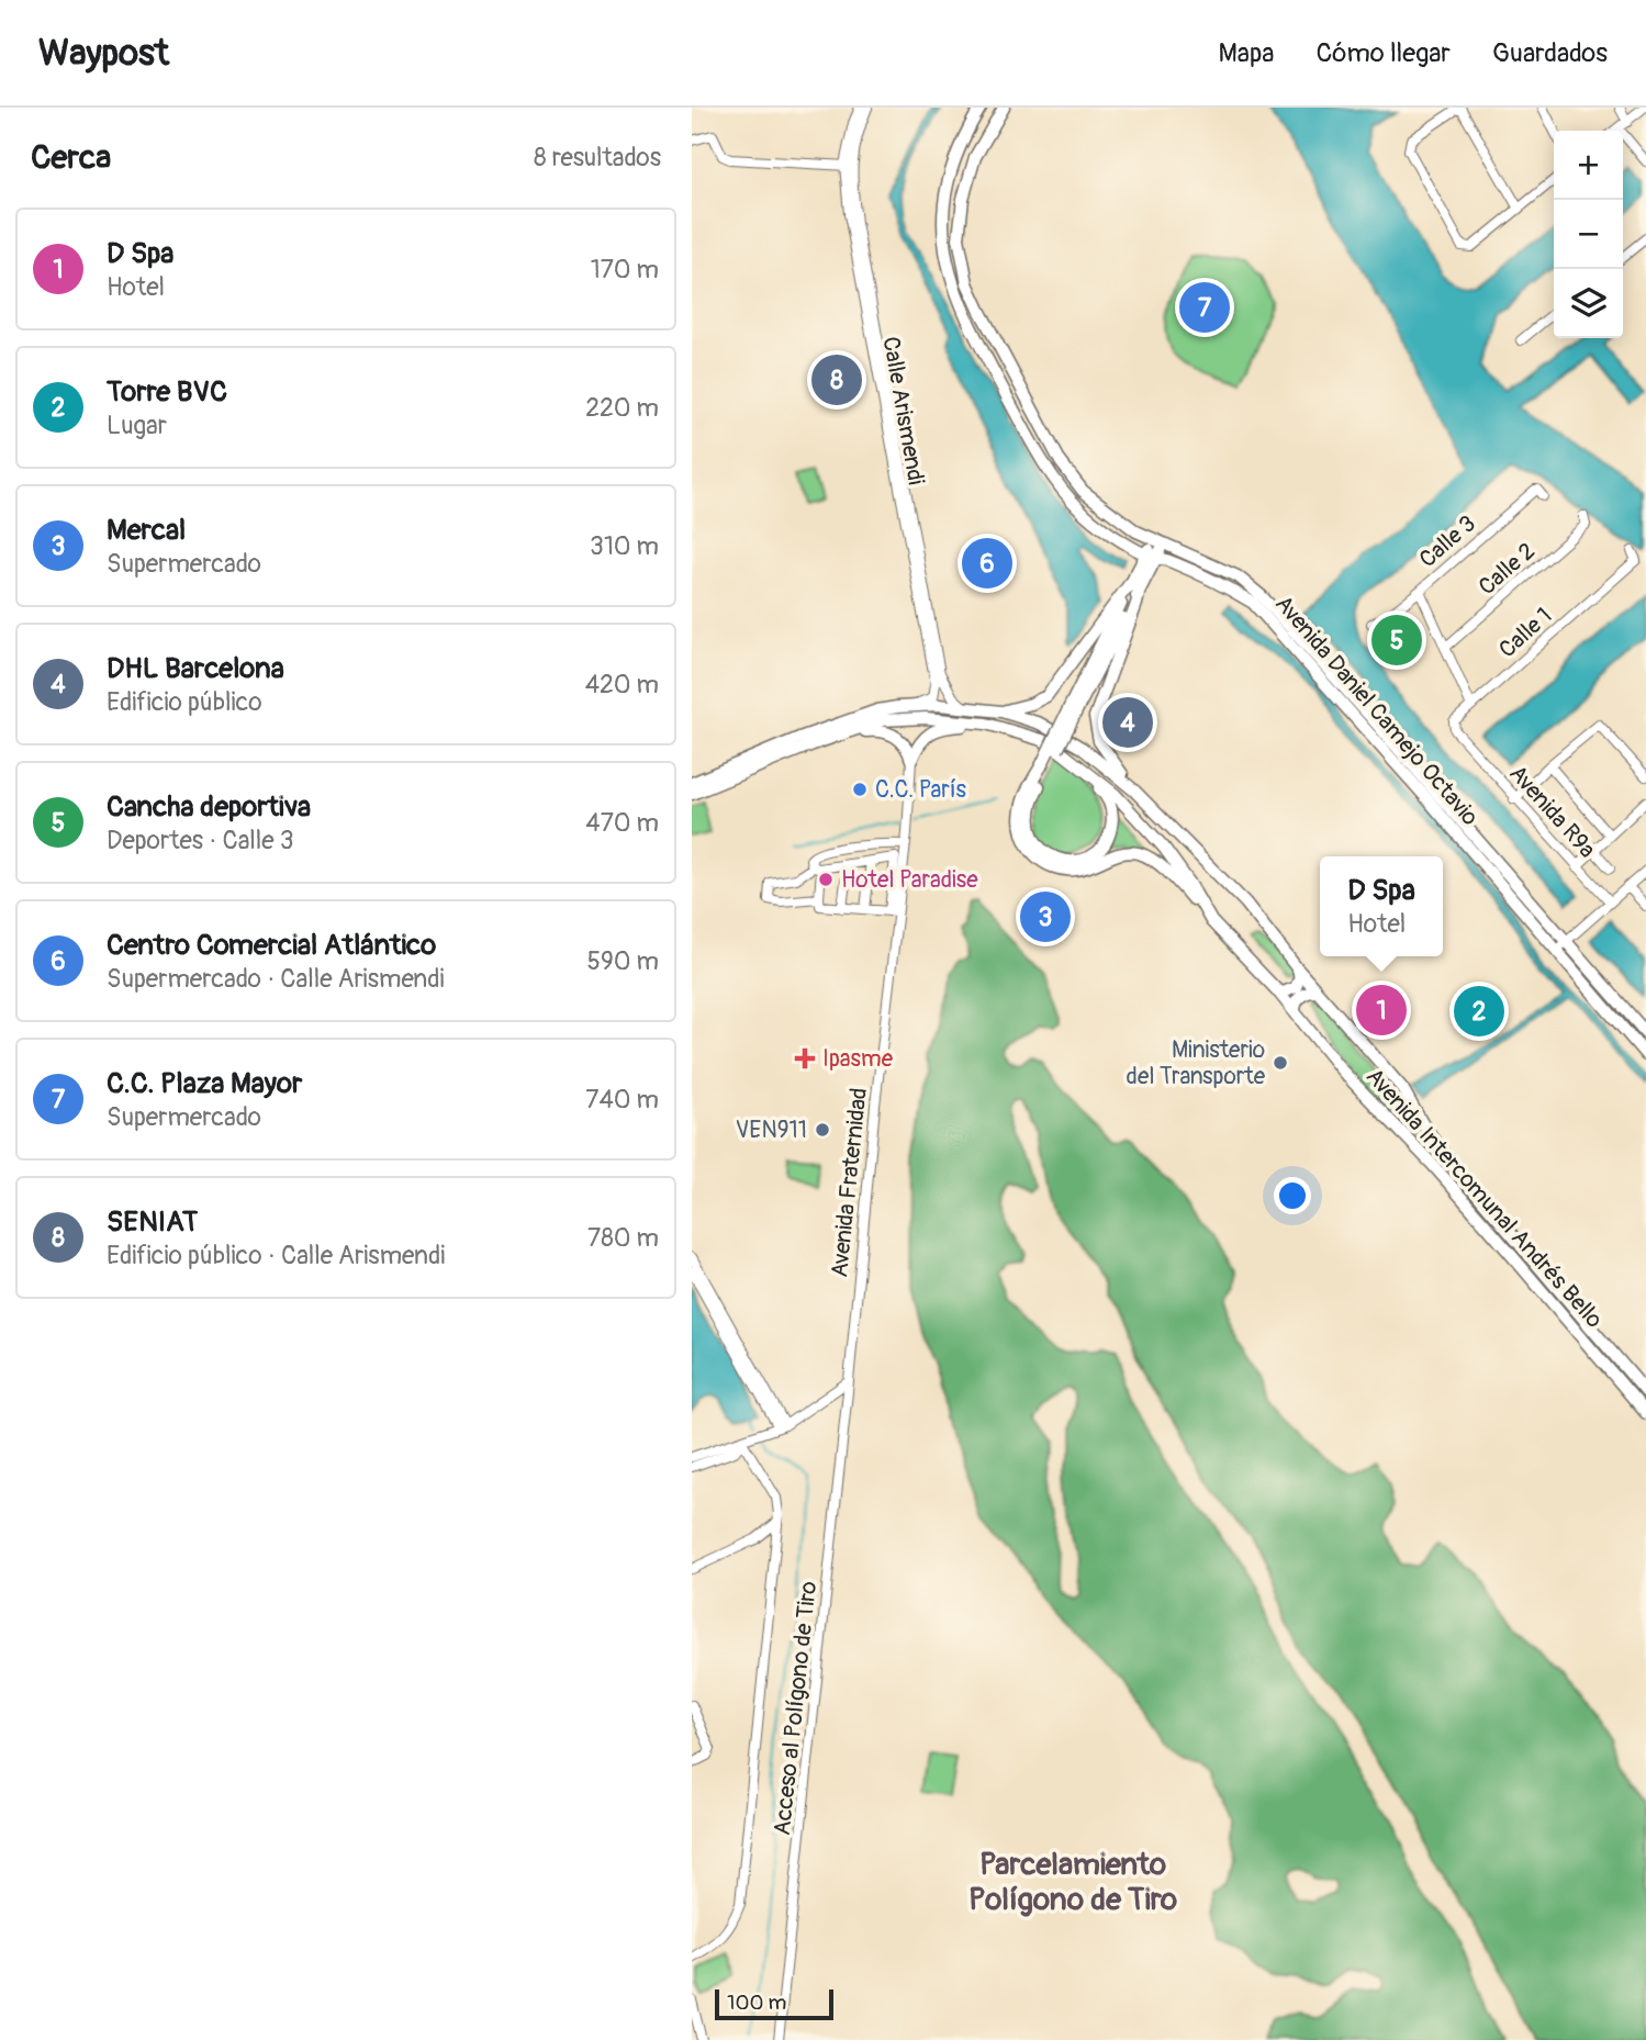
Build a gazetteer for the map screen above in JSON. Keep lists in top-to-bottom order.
{
  "streets": {
    "main road": ["Avenida Daniel Camejo Octavio", "Avenida Intercomunal Andrés Bello"],
    "street": [
      "Calle Arismendi",
      "Calle 3",
      "Calle 2",
      "Calle 1",
      "Avenida R9a",
      "Avenida Fraternidad",
      "Acceso al Polígono de Tiro"
    ]
  },
  "crossings": [
    ["Calle Arismendi", "Avenida Intercomunal Andrés Bello"],
    ["Calle 1", "Avenida R9a"],
    ["Avenida Fraternidad", "Acceso al Polígono de Tiro"]
  ],
  "districts": ["Parcelamiento Polígono de Tiro"],
  "places": {
    "other": [
      "C.C. París",
      "Hotel Paradise",
      "Ministerio del Transporte",
      "VEN911"
    ],
    "health": ["Ipasme"]
  },
  "scale_bar": "100 m",
  "page": {
    "header": "Waypost",
    "nav": ["Mapa", "Cómo llegar", "Guardados"],
    "heading": ["Cerca", "8 resultados"],
    "map_buttons": ["+", "−"],
    "list": [
      {
        "mark": "1",
        "name": "D Spa",
        "note": "Hotel",
        "value": "170 m"
      },
      {
        "mark": "2",
        "name": "Torre BVC",
        "note": "Lugar",
        "value": "220 m"
      },
      {
        "mark": "3",
        "name": "Mercal",
        "note": "Supermercado",
        "value": "310 m"
      },
      {
        "mark": "4",
        "name": "DHL Barcelona",
        "note": "Edificio público",
        "value": "420 m"
      },
      {
        "mark": "5",
        "name": "Cancha deportiva",
        "note": "Deportes · Calle 3",
        "value": "470 m"
      },
      {
        "mark": "6",
        "name": "Centro Comercial Atlántico",
        "note": "Supermercado · Calle Arismendi",
        "value": "590 m"
      },
      {
        "mark": "7",
        "name": "C.C. Plaza Mayor",
        "note": "Supermercado",
        "value": "740 m"
      },
      {
        "mark": "8",
        "name": "SENIAT",
        "note": "Edificio público · Calle Arismendi",
        "value": "780 m"
      }
    ],
    "pins": [
      "7",
      "8",
      "6",
      "5",
      "4",
      "3",
      "1",
      "2"
    ],
    "popup": ["D Spa", "Hotel"],
    "scale": "100 m"
  }
}
